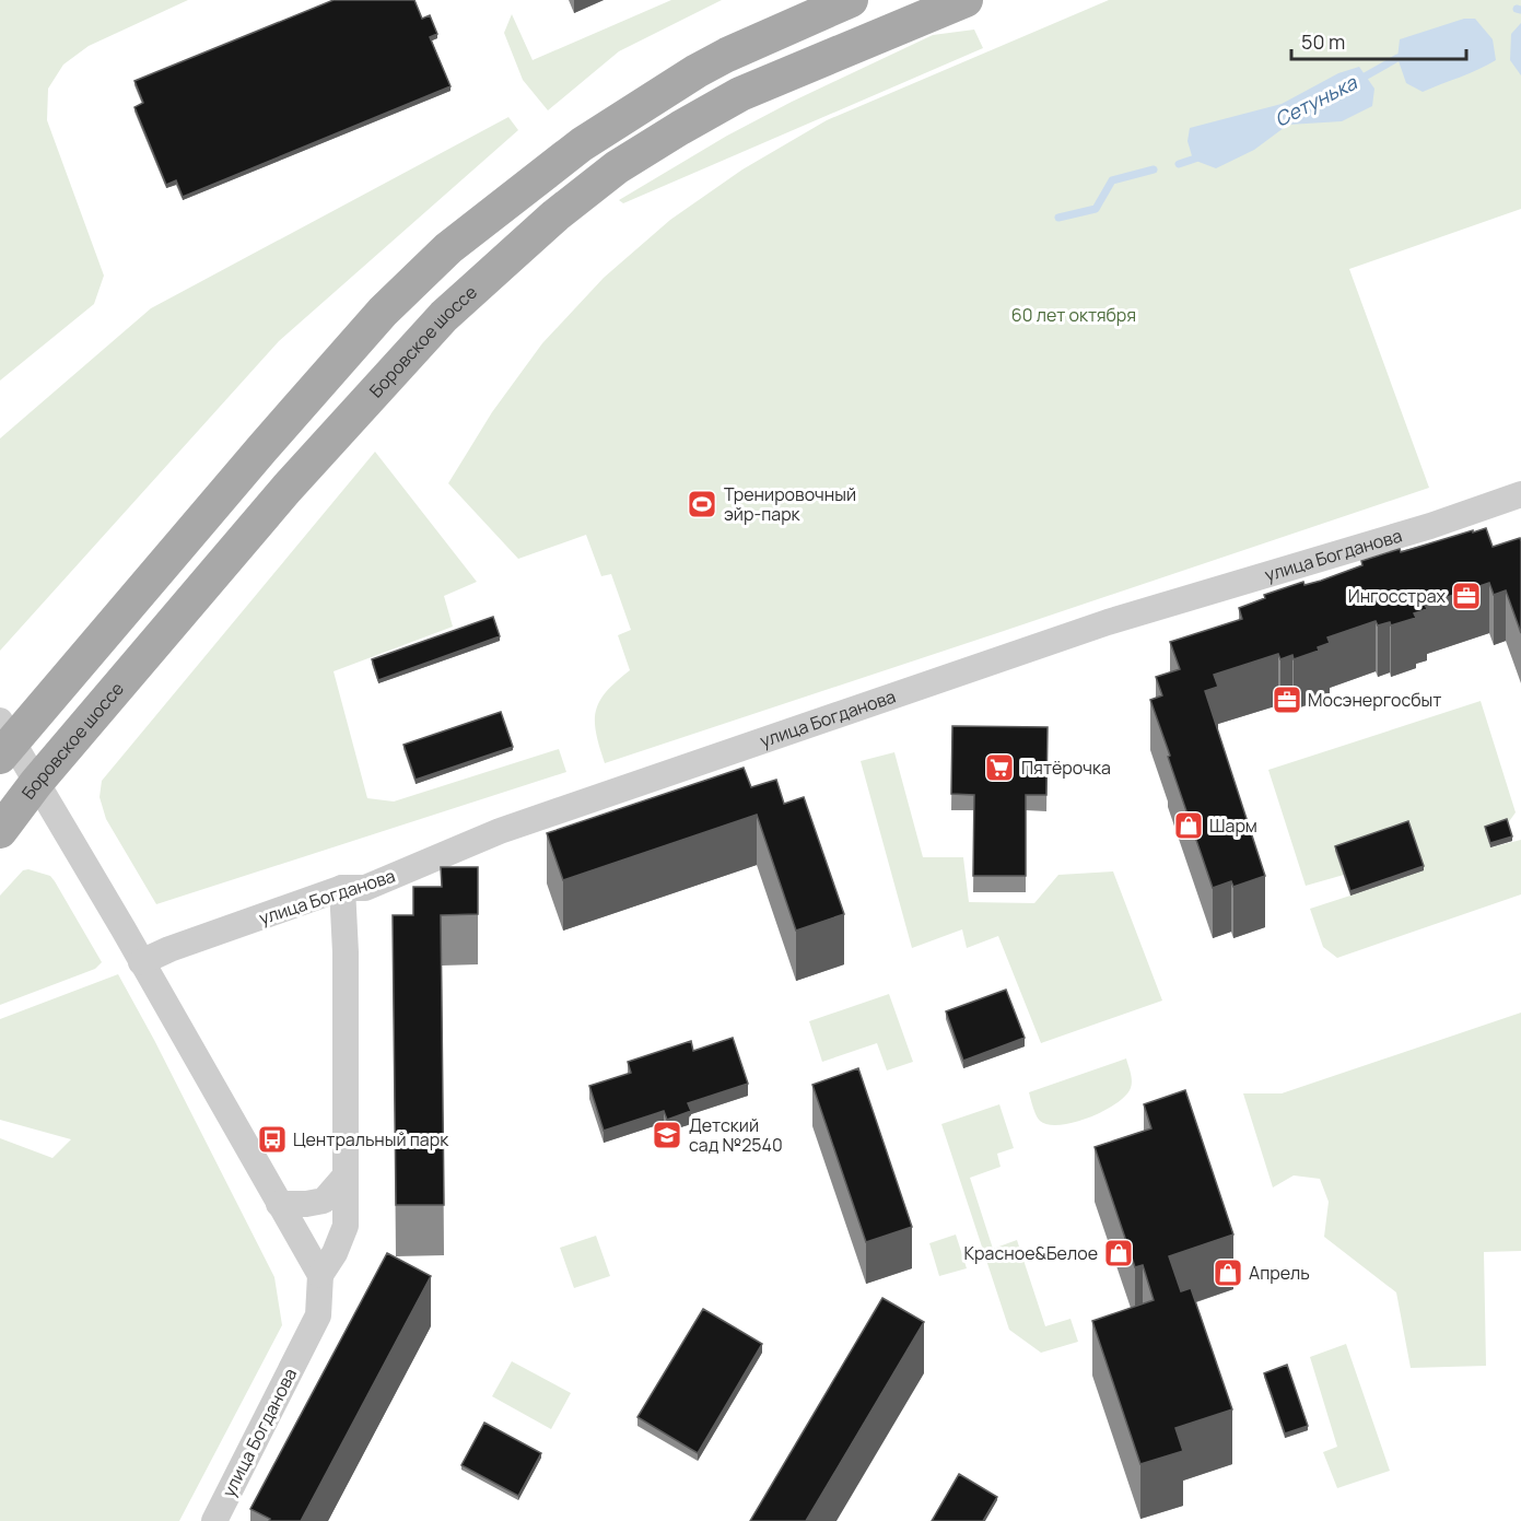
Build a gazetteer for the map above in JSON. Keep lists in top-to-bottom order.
{
  "streets": {
    "main road": ["Боровское шоссе"],
    "street": ["улица Богданова"]
  },
  "water": ["Сетунька"],
  "parks": ["60 лет октября"],
  "places": {
    "sports": ["Тренировочный эйр-парк"],
    "office": ["Ингосстрах", "Мосэнергосбыт"],
    "supermarket": ["Пятёрочка"],
    "shop": ["Шарм", "Красное&Белое", "Апрель"],
    "school or university": ["Детский сад №2540"],
    "bus stop": ["Центральный парк"]
  },
  "scale_bar": "50 m"
}
